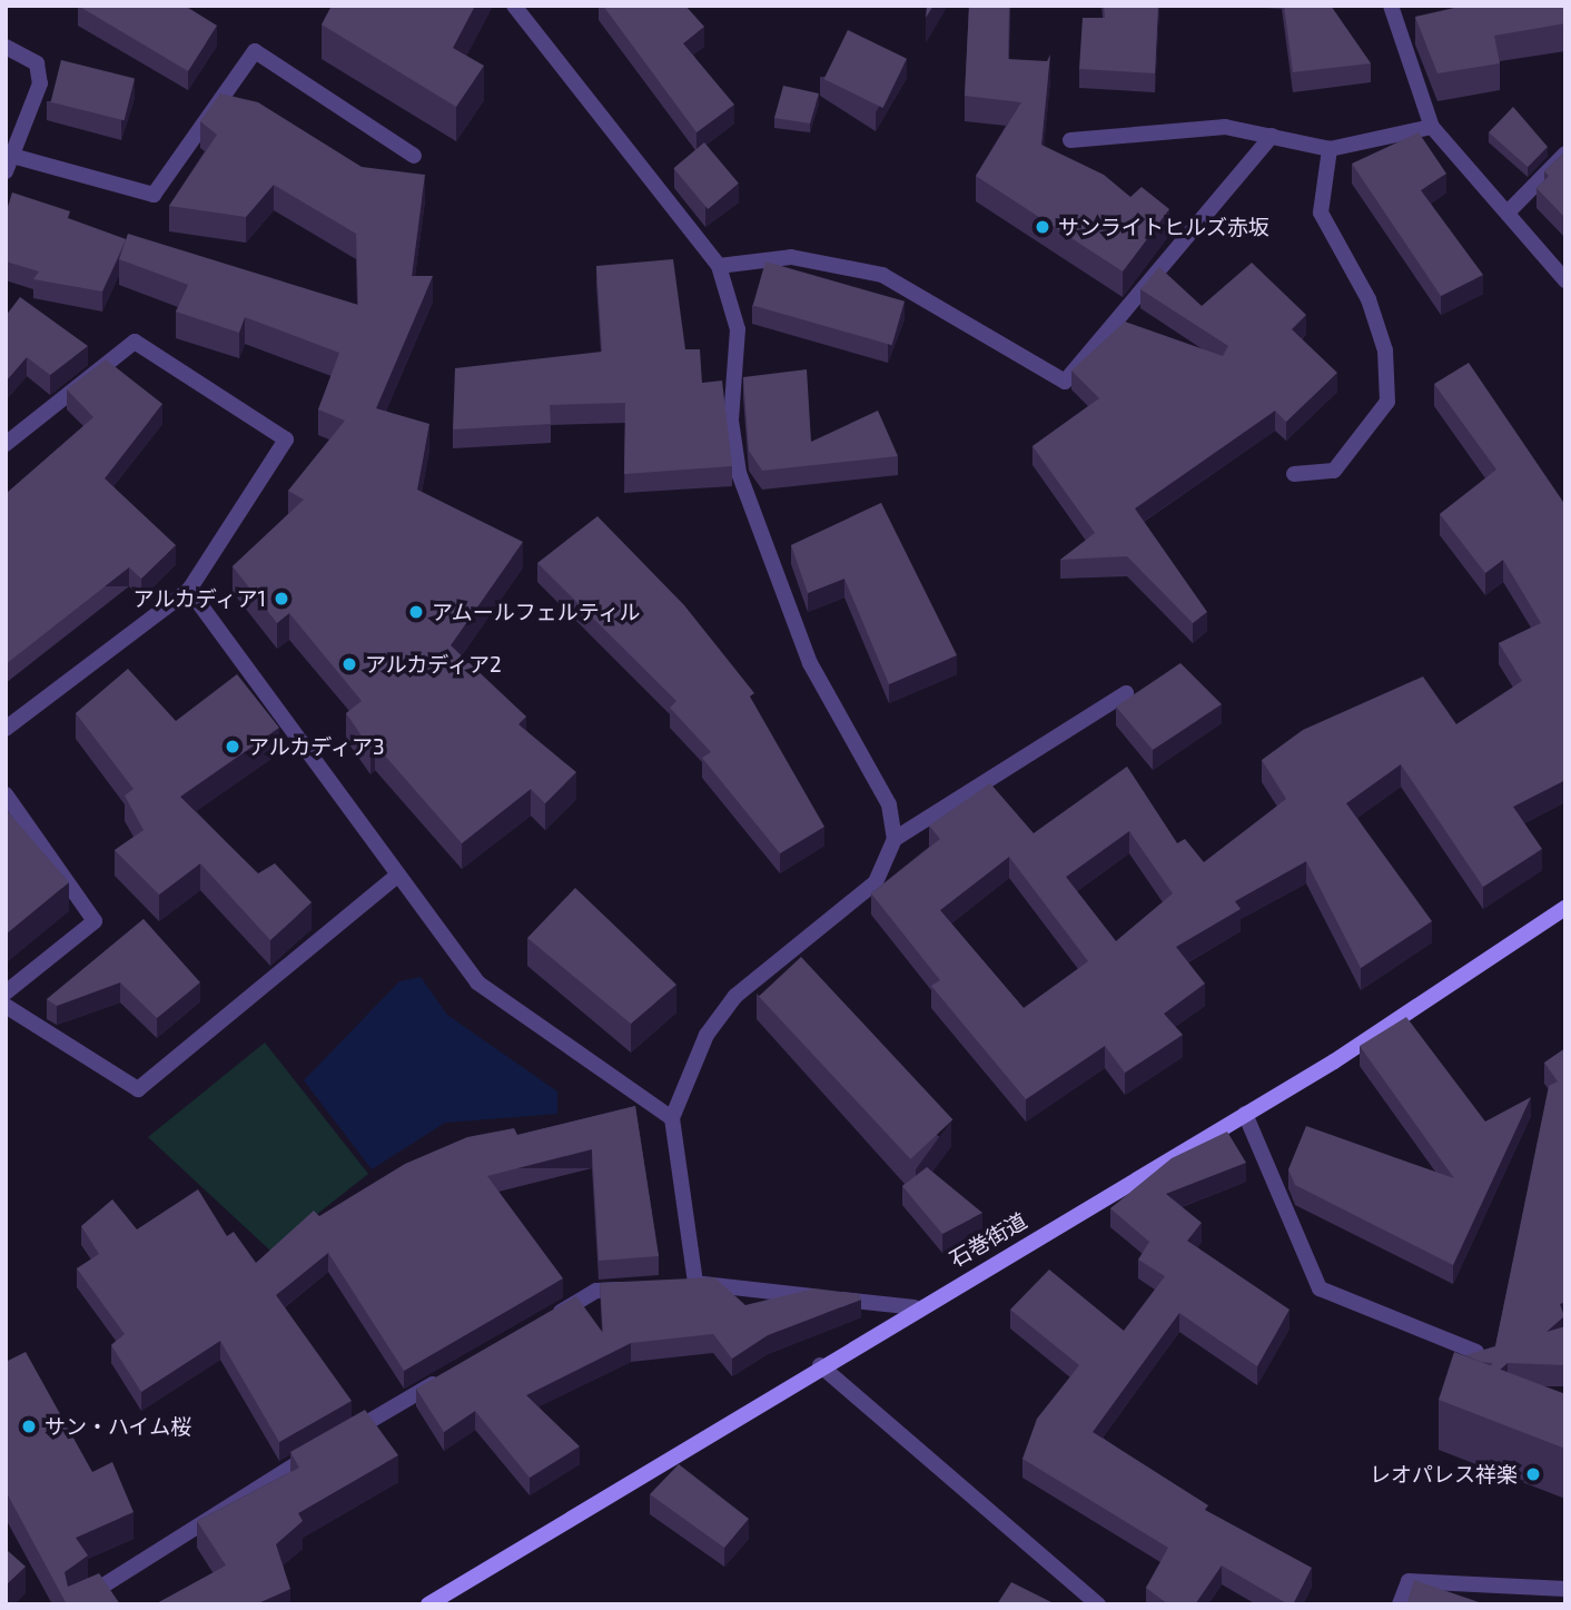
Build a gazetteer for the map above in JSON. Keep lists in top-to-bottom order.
{
  "streets": {
    "street": ["石巻街道"]
  },
  "places": [
    "サンライトヒルズ赤坂",
    "アルカディア1",
    "アムールフェルティル",
    "アルカディア2",
    "アルカディア3",
    "サン・ハイム桜",
    "レオパレス祥楽"
  ]
}
